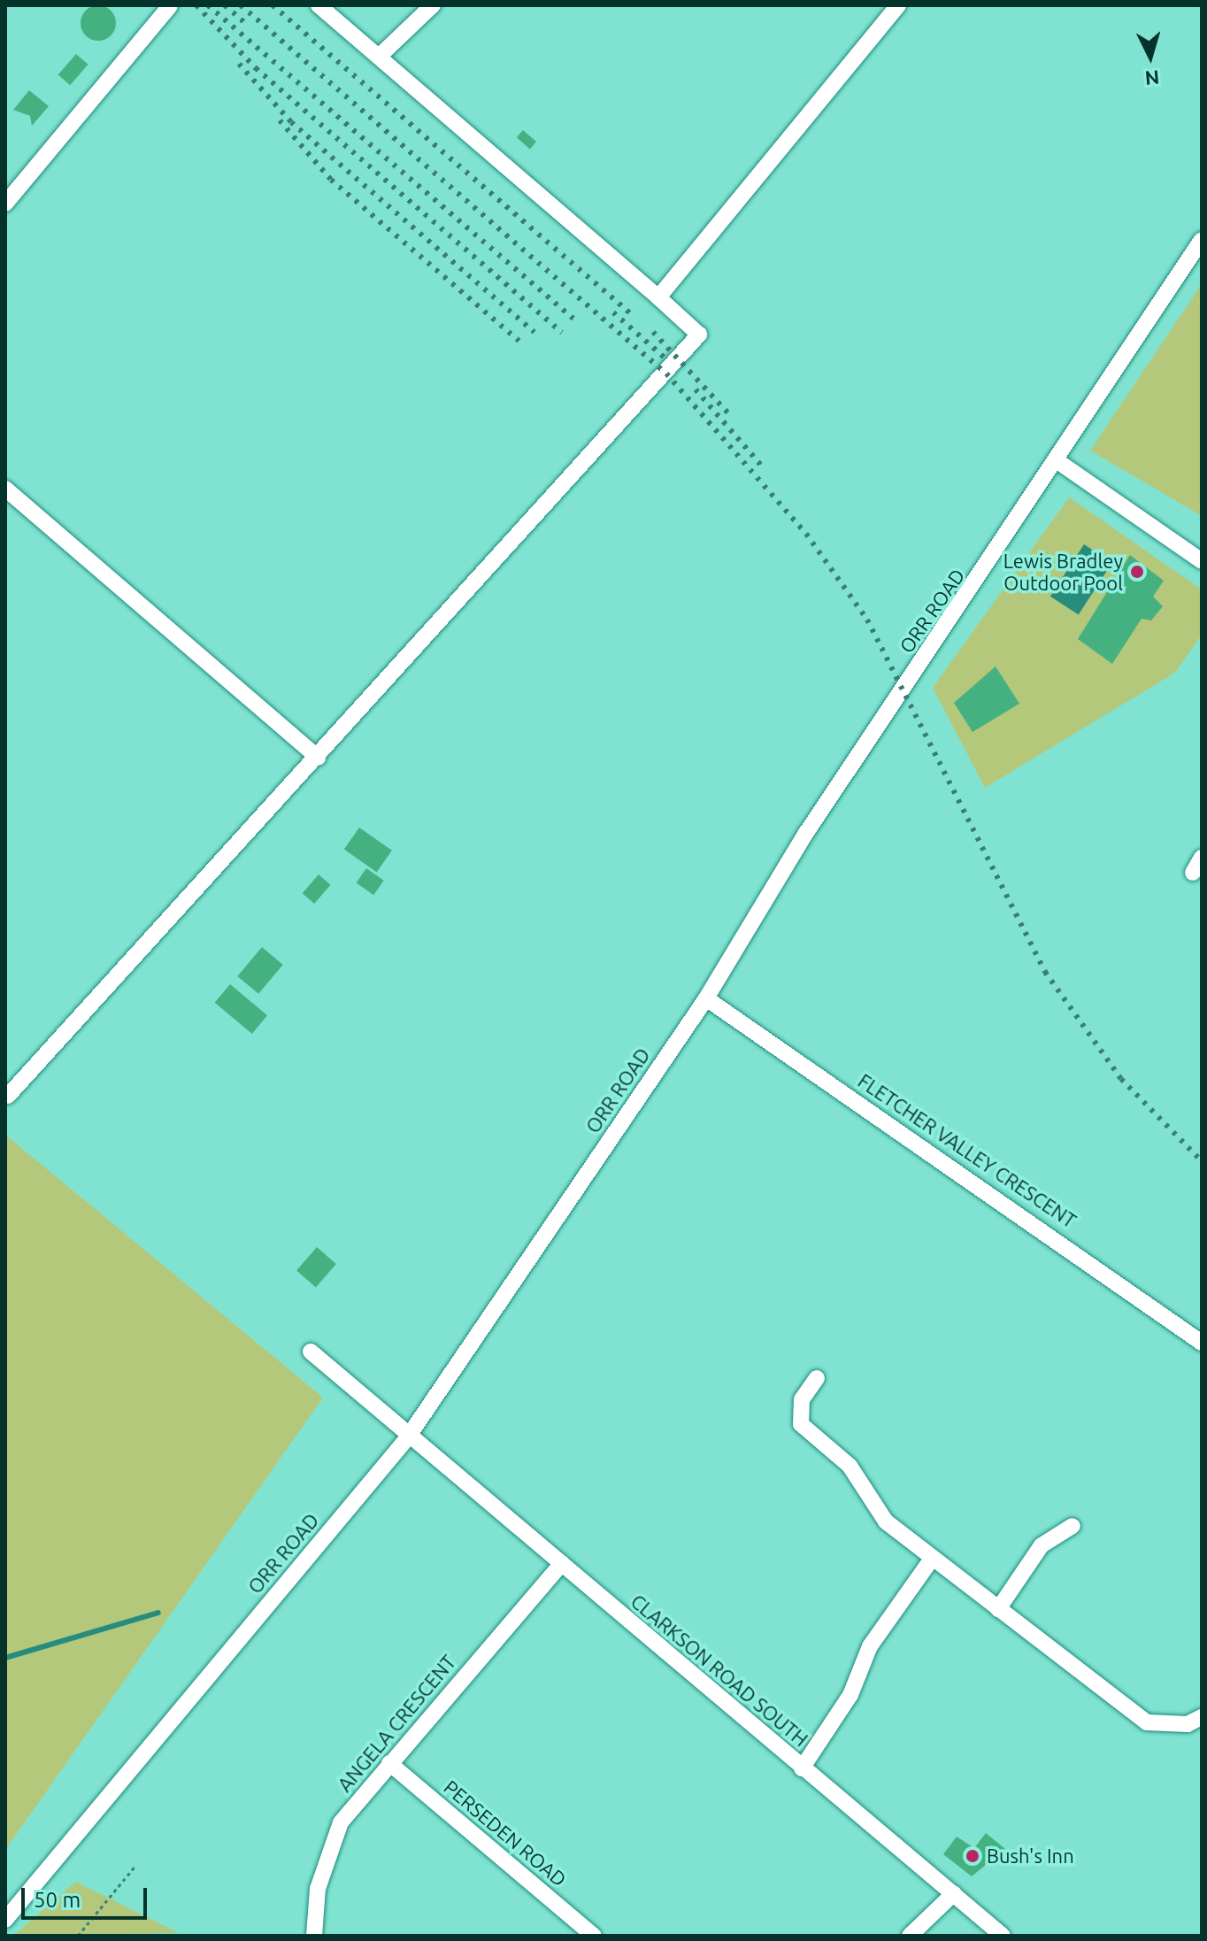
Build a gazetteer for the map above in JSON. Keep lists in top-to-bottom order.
{
  "streets": {
    "street": [
      "ORR ROAD",
      "FLETCHER VALLEY CRESCENT",
      "CLARKSON ROAD SOUTH",
      "ANGELA CRESCENT",
      "PERSEDEN ROAD"
    ]
  },
  "crossings": [
    ["ORR ROAD", "FLETCHER VALLEY CRESCENT"],
    ["ORR ROAD", "CLARKSON ROAD SOUTH"],
    ["CLARKSON ROAD SOUTH", "ANGELA CRESCENT"],
    ["ANGELA CRESCENT", "PERSEDEN ROAD"]
  ],
  "places": ["Lewis Bradley Outdoor Pool", "Bush's Inn"],
  "scale_bar": "50 m",
  "north": "bottom"
}
